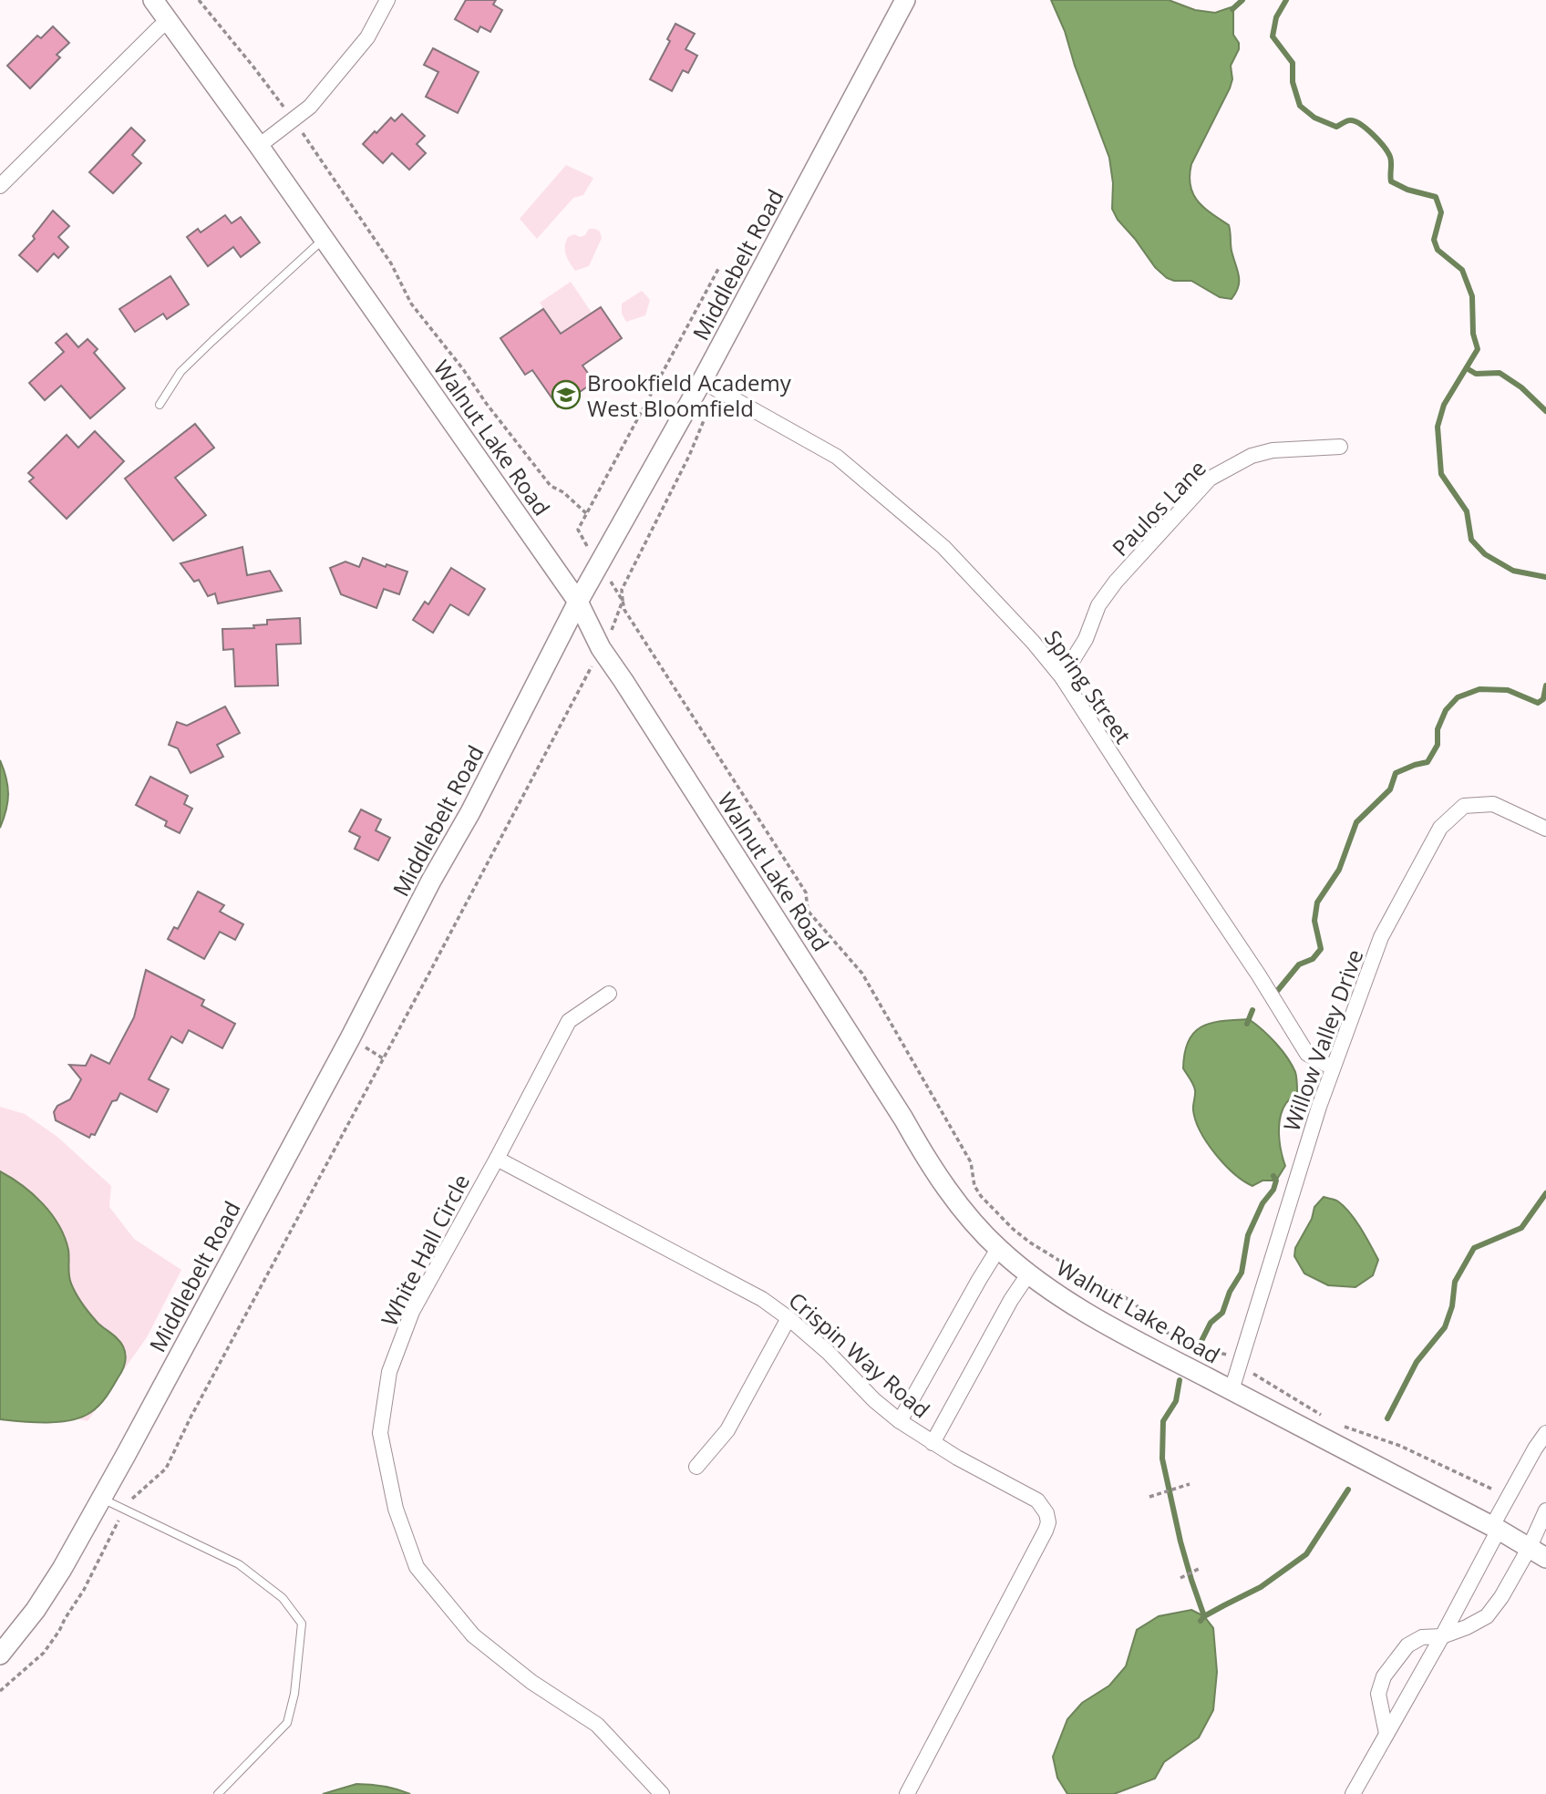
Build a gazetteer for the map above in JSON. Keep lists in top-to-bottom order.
{
  "streets": {
    "street": [
      "Middlebelt Road",
      "Walnut Lake Road",
      "Paulos Lane",
      "Spring Street",
      "Willow Valley Drive",
      "White Hall Circle",
      "Crispin Way Road"
    ]
  },
  "crossings": [
    ["Middlebelt Road", "Walnut Lake Road"],
    ["Middlebelt Road", "Spring Street"],
    ["Walnut Lake Road", "Willow Valley Drive"],
    ["Paulos Lane", "Spring Street"],
    ["Spring Street", "Willow Valley Drive"],
    ["White Hall Circle", "Crispin Way Road"]
  ],
  "places": {
    "school or university": ["Brookfield Academy West Bloomfield"]
  }
}
